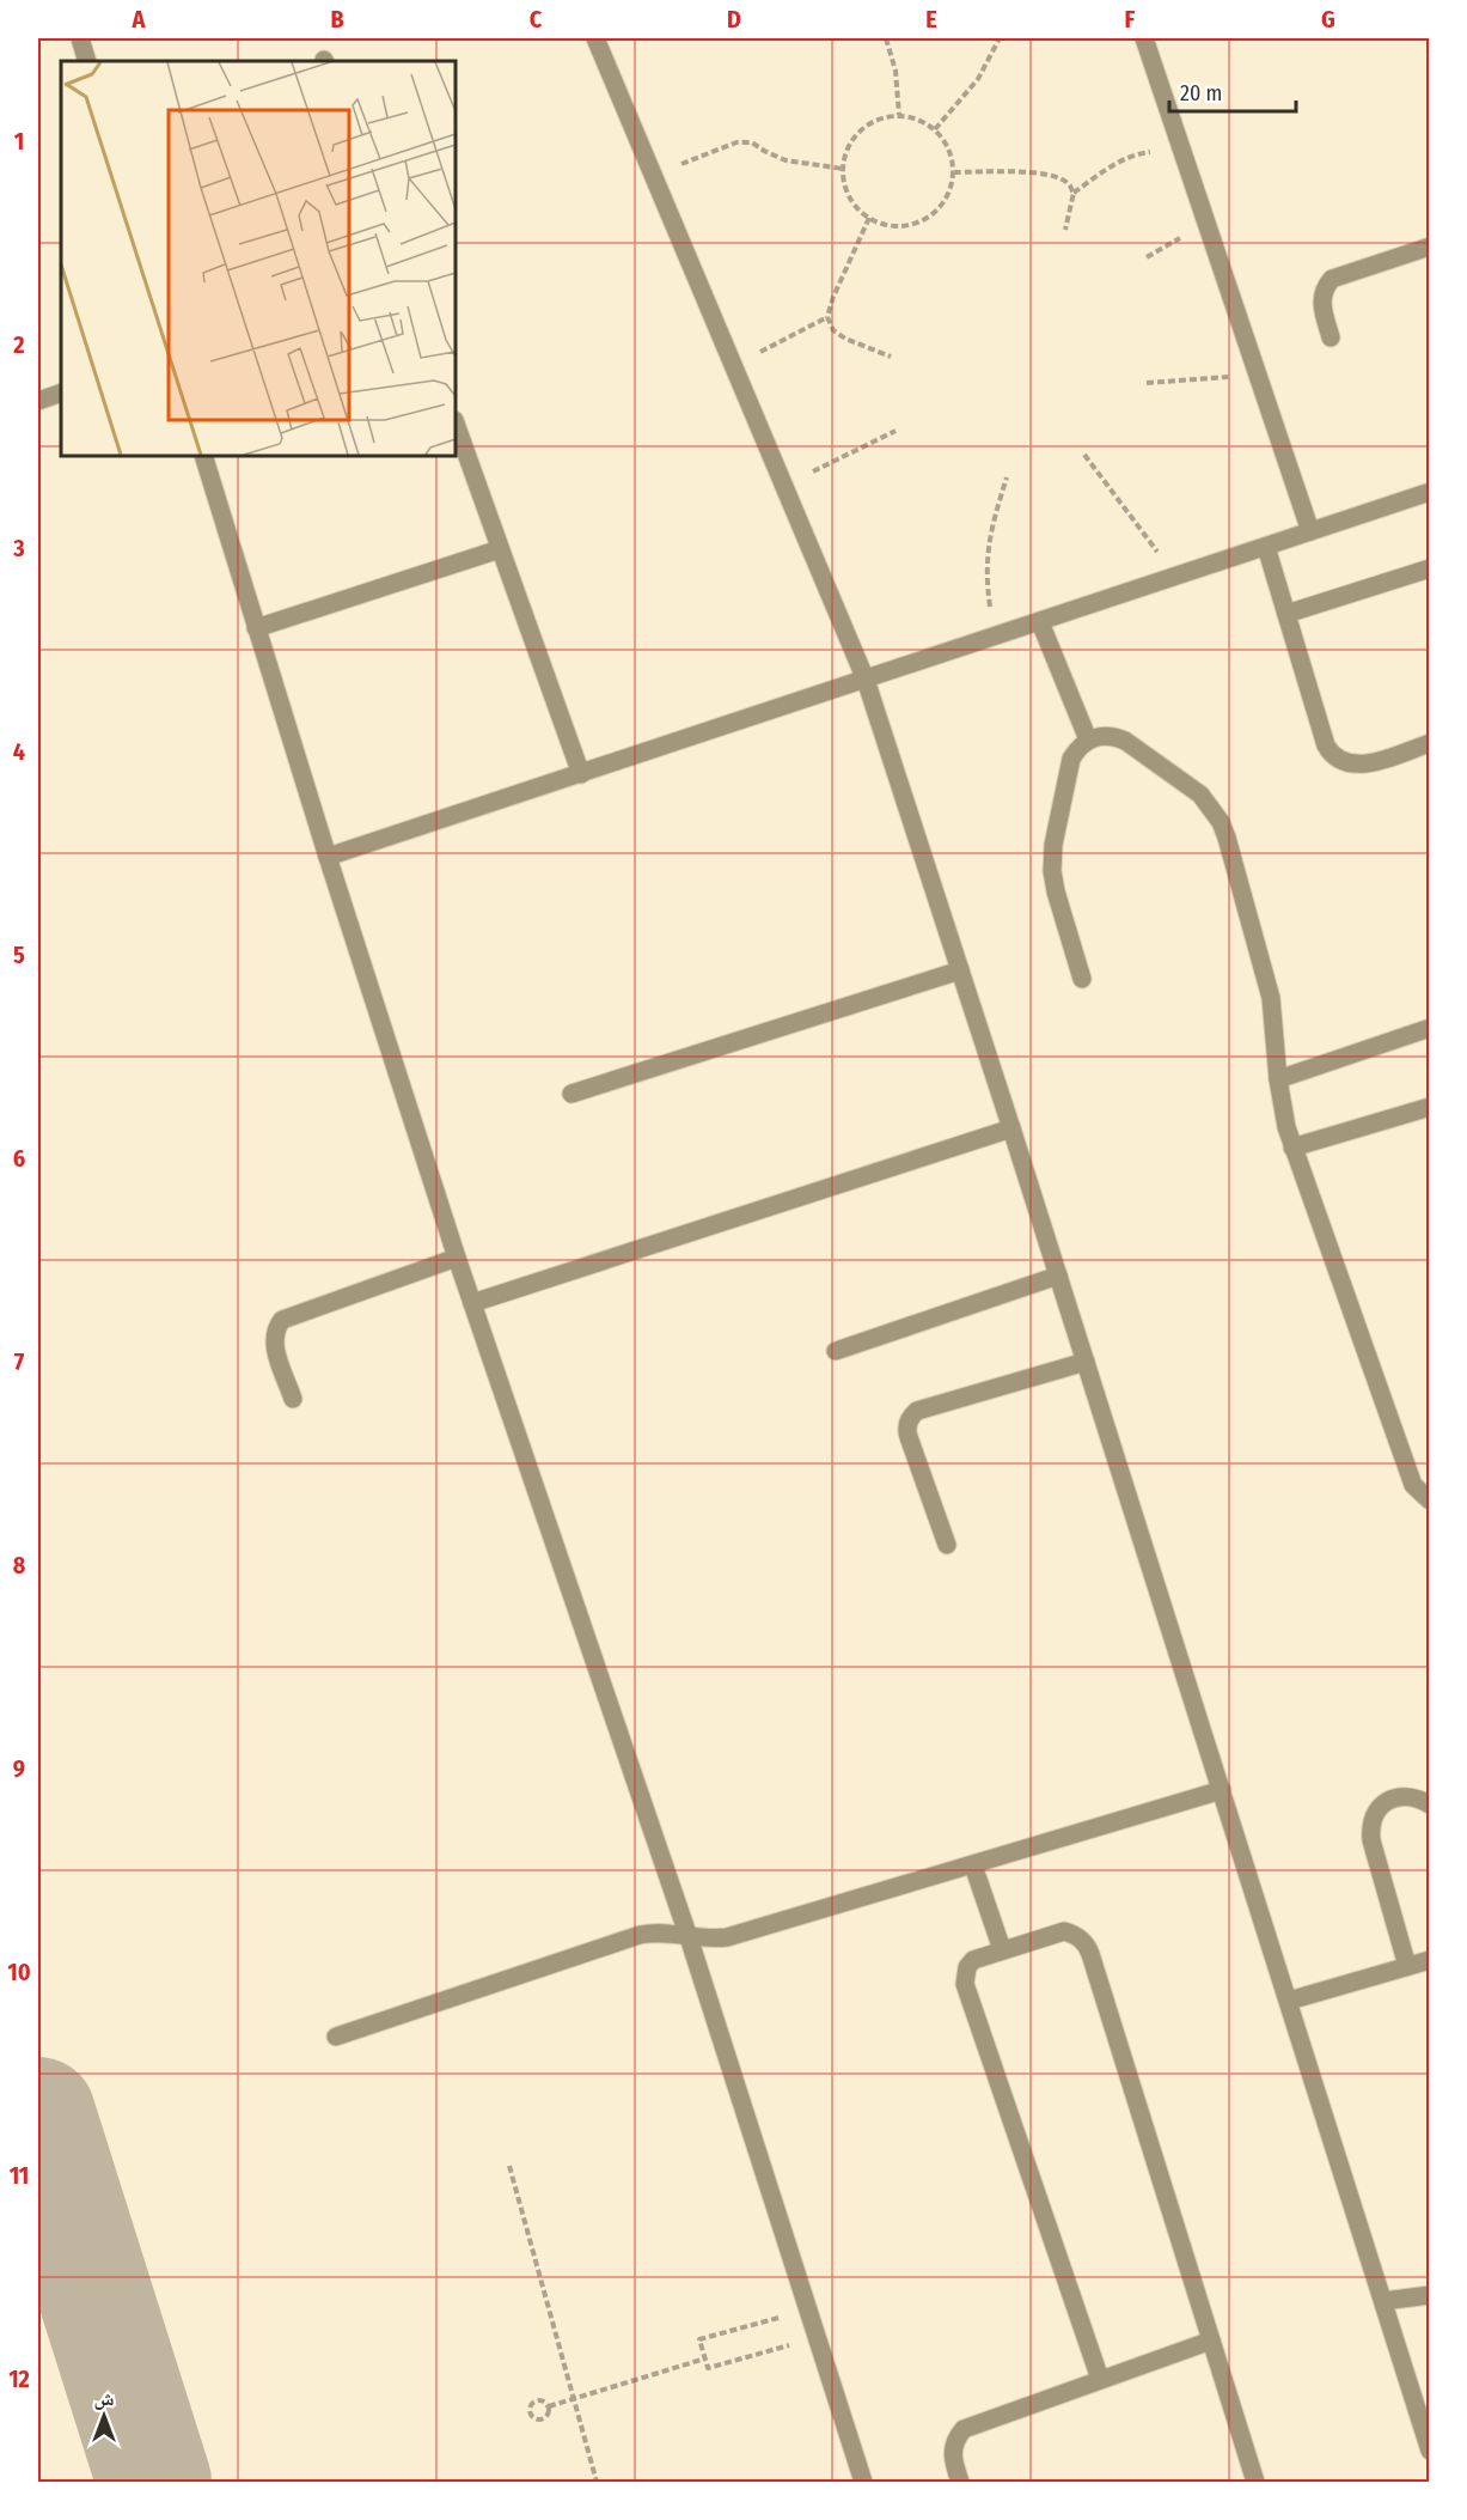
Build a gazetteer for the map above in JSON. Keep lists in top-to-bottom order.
{
  "scale_bar": "20 m",
  "north": "top",
  "grid": {
    "columns": [
      "A",
      "B",
      "C",
      "D",
      "E",
      "F",
      "G"
    ],
    "rows": [
      "1",
      "2",
      "3",
      "4",
      "5",
      "6",
      "7",
      "8",
      "9",
      "10",
      "11",
      "12"
    ]
  }
}
